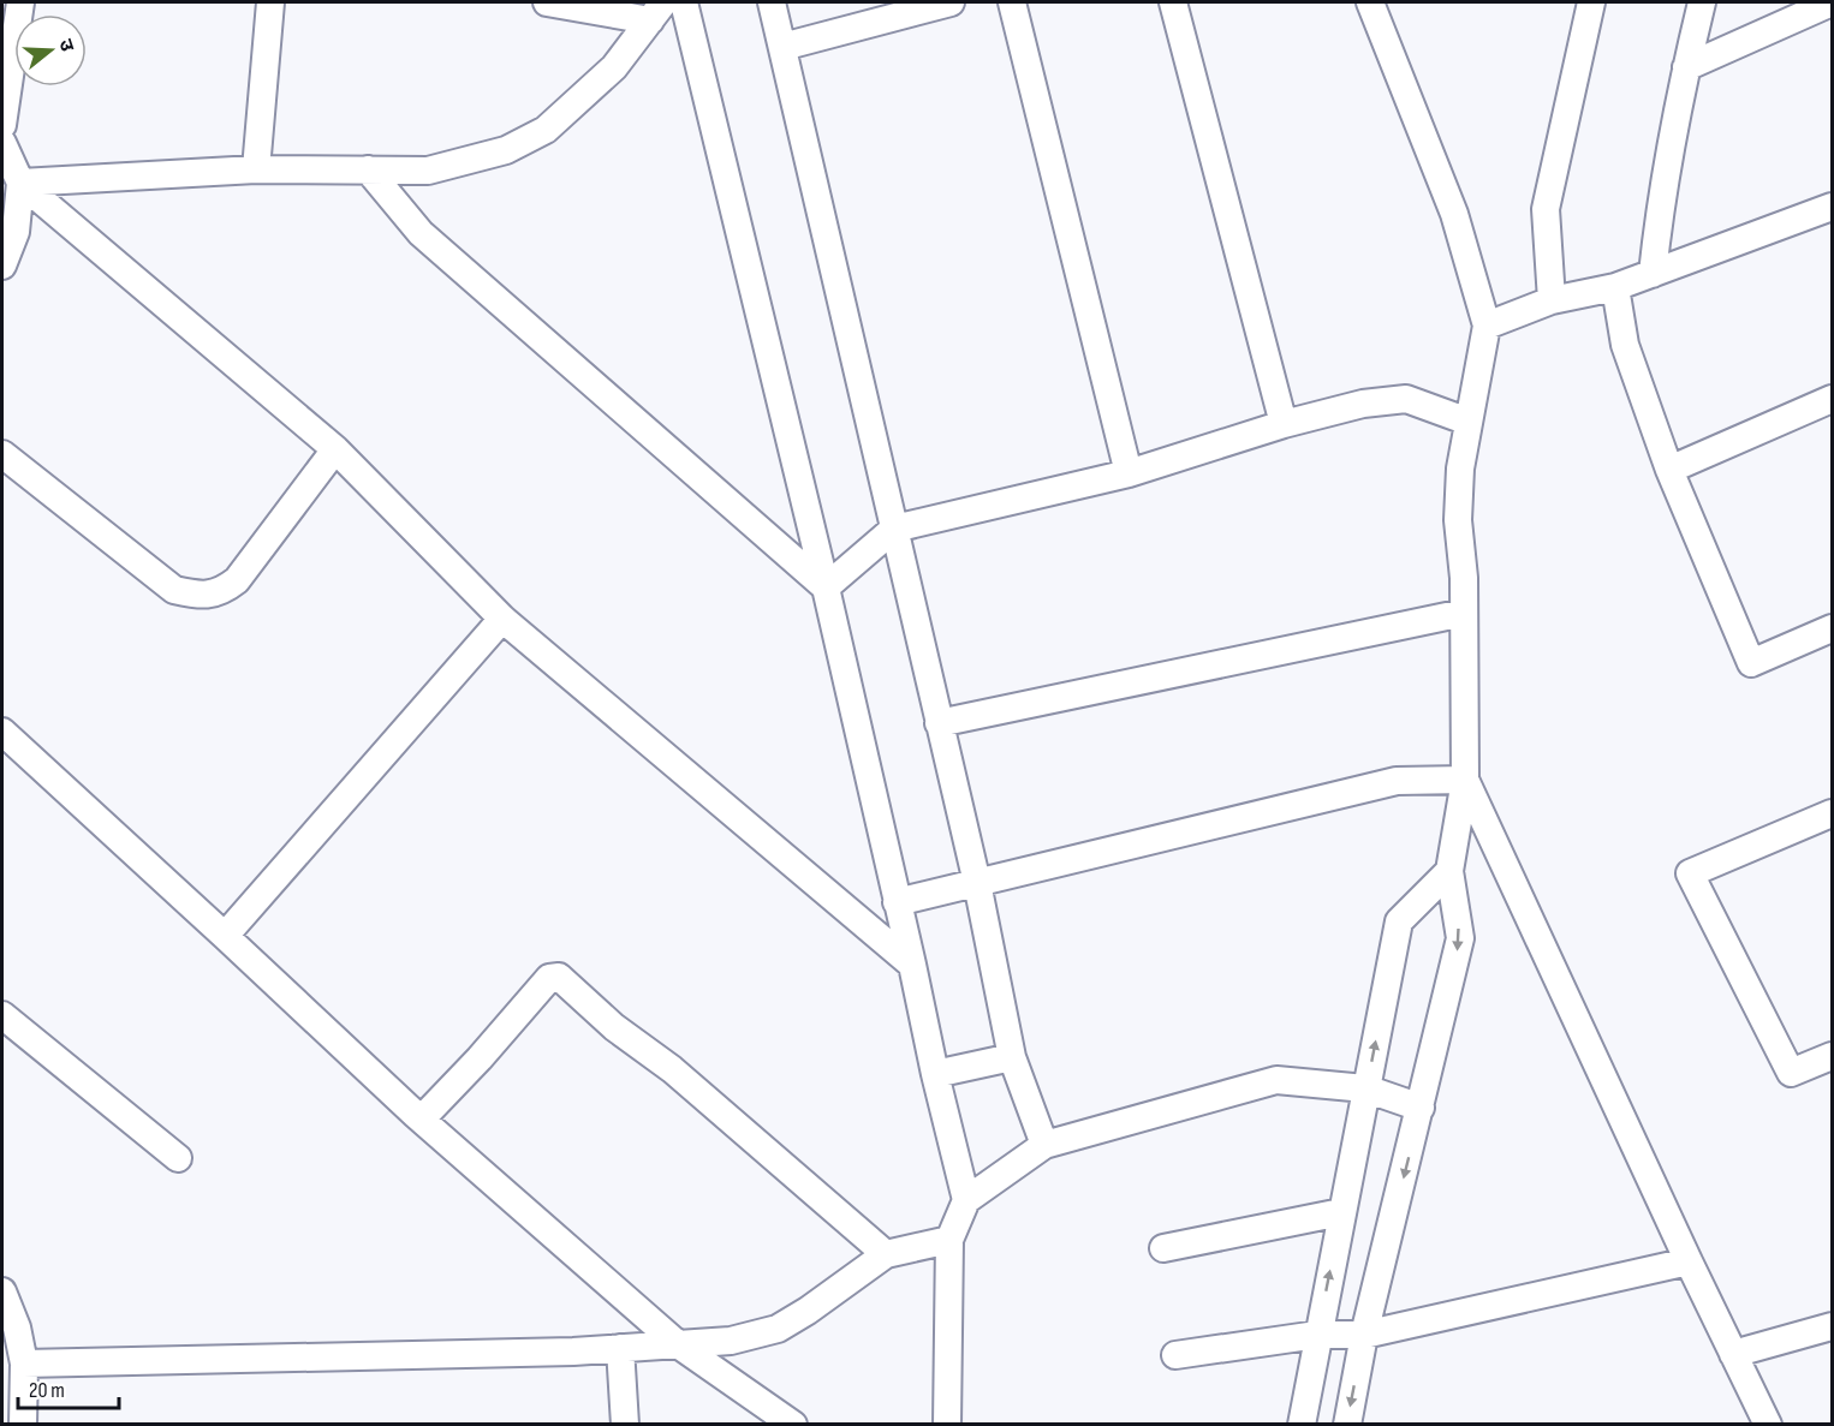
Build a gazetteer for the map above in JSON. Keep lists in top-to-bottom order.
{
  "scale_bar": "20 m",
  "north": "right"
}
